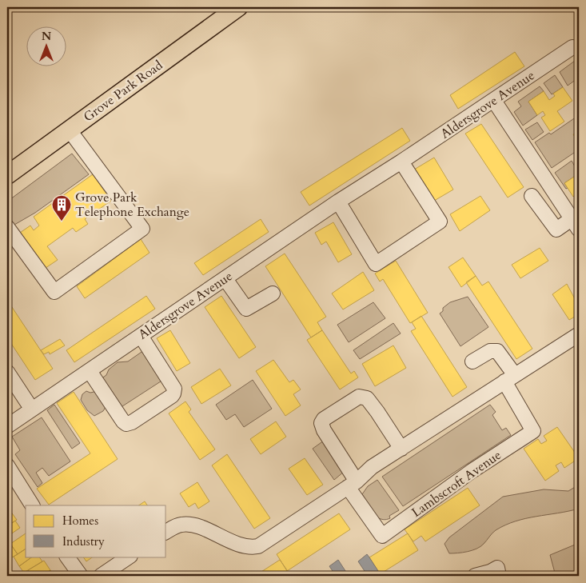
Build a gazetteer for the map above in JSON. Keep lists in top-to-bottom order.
{
  "streets": {
    "main road": ["Grove Park Road"],
    "street": ["Aldersgrove Avenue", "Lambscroft Avenue"]
  },
  "places": {
    "building": ["Grove Park Telephone Exchange"]
  },
  "legend": ["Homes", "Industry"],
  "north": "top"
}
